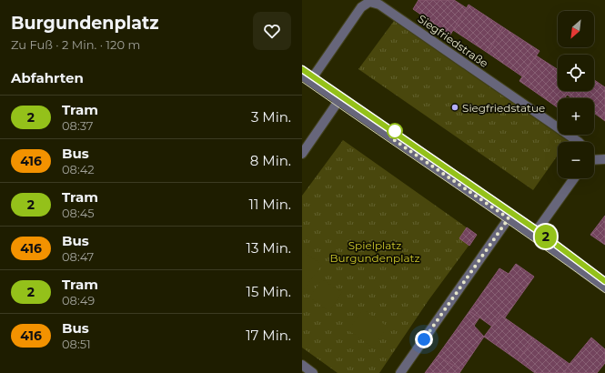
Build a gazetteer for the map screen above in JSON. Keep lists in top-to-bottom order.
{
  "streets": {
    "street": ["Siegfriedstraße"]
  },
  "parks": ["Spielplatz Burgundenplatz"],
  "places": ["Siegfriedstatue"],
  "lines": ["tram line 2"],
  "north": "bottom left",
  "page": {
    "heading": [
      ["Burgundenplatz", "Zu Fuß · 2 Min. · 120 m"],
      "Abfahrten"
    ],
    "on_map": "2",
    "map_buttons": ["+", "−"],
    "list": [
      {
        "mark": "2",
        "name": "Tram",
        "note": "08:37",
        "value": "3 Min."
      },
      {
        "mark": "416",
        "name": "Bus",
        "note": "08:42",
        "value": "8 Min."
      },
      {
        "mark": "2",
        "name": "Tram",
        "note": "08:45",
        "value": "11 Min."
      },
      {
        "mark": "416",
        "name": "Bus",
        "note": "08:47",
        "value": "13 Min."
      },
      {
        "mark": "2",
        "name": "Tram",
        "note": "08:49",
        "value": "15 Min."
      },
      {
        "mark": "416",
        "name": "Bus",
        "note": "08:51",
        "value": "17 Min."
      }
    ]
  }
}
